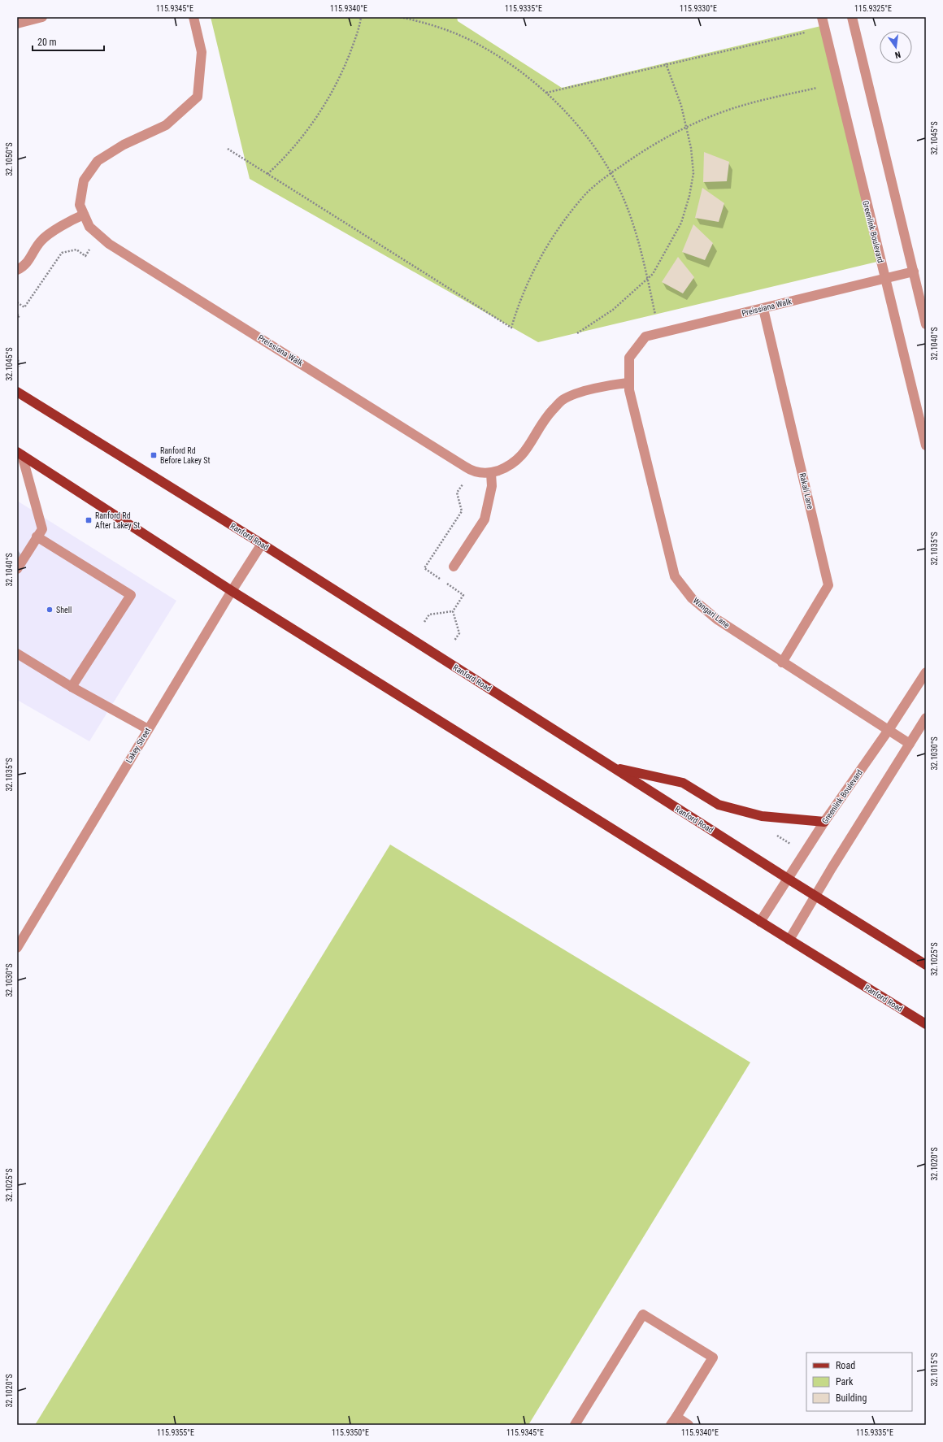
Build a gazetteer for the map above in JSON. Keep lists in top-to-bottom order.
{
  "streets": {
    "main road": ["Ranford Road"],
    "street": [
      "Greenlink Boulevard",
      "Preissiana Walk",
      "Rakali Lane",
      "Wangari Lane",
      "Lakey Street"
    ]
  },
  "crossings": [
    ["Greenlink Boulevard", "Preissiana Walk"],
    ["Greenlink Boulevard", "Ranford Road"],
    ["Greenlink Boulevard", "Wangari Lane"],
    ["Preissiana Walk", "Rakali Lane"],
    ["Preissiana Walk", "Wangari Lane"],
    ["Rakali Lane", "Wangari Lane"],
    ["Ranford Road", "Lakey Street"]
  ],
  "places": {
    "transit": ["Ranford Rd Before Lakey St", "Ranford Rd After Lakey St"],
    "other": ["Shell"]
  },
  "legend": ["Road", "Park", "Building"],
  "scale_bar": "20 m",
  "north": "bottom",
  "coordinates": [
    "115.9345°E",
    "115.9340°E",
    "115.9335°E",
    "115.9330°E",
    "115.9325°E",
    "32.1045°S",
    "32.1050°S",
    "32.1040°S",
    "32.1035°S",
    "32.1030°S",
    "32.1025°S",
    "32.1020°S",
    "32.1015°S",
    "115.9355°E",
    "115.9350°E"
  ]
}
